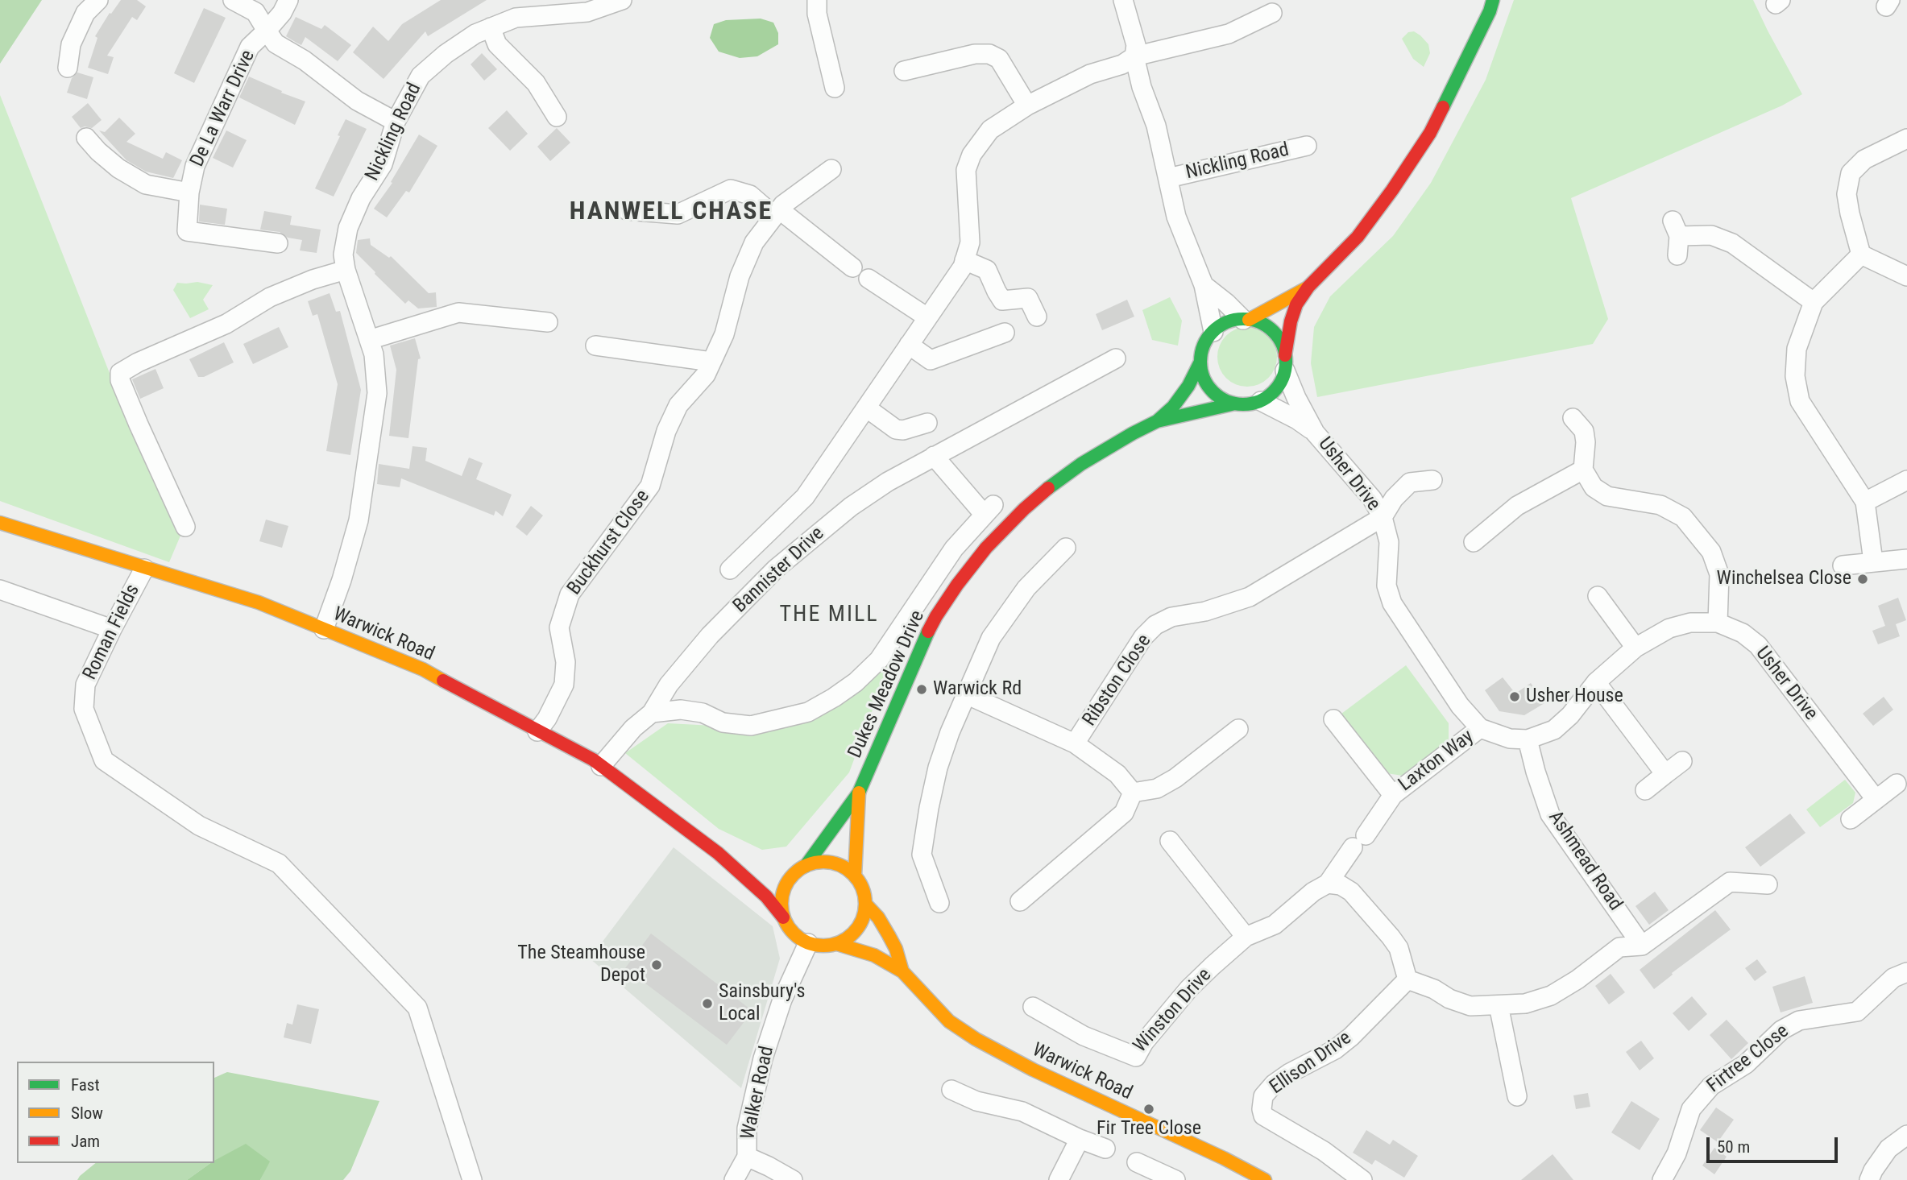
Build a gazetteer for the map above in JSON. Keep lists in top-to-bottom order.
{
  "streets": {
    "main road": ["Warwick Road", "Dukes Meadow Drive"],
    "street": [
      "De La Warr Drive",
      "Nickling Road",
      "Usher Drive",
      "Buckhurst Close",
      "Bannister Drive",
      "Roman Fields",
      "Ribston Close",
      "Laxton Way",
      "Ashmead Road",
      "Winston Drive",
      "Firtree Close",
      "Ellison Drive",
      "Walker Road"
    ]
  },
  "crossings": [
    ["De La Warr Drive", "Nickling Road"],
    ["Nickling Road", "Usher Drive"],
    ["Nickling Road", "Warwick Road"],
    ["Nickling Road", "Dukes Meadow Drive"],
    ["Usher Drive", "Ribston Close"],
    ["Usher Drive", "Dukes Meadow Drive"],
    ["Usher Drive", "Laxton Way"],
    ["Usher Drive", "Ashmead Road"],
    ["Buckhurst Close", "Warwick Road"],
    ["Bannister Drive", "Warwick Road"],
    ["Roman Fields", "Warwick Road"],
    ["Warwick Road", "Dukes Meadow Drive"],
    ["Warwick Road", "Walker Road"],
    ["Dukes Meadow Drive", "Walker Road"],
    ["Laxton Way", "Winston Drive"]
  ],
  "districts": ["HANWELL CHASE", "THE MILL"],
  "places": [
    "Winchelsea Close",
    "Warwick Rd",
    "Usher House",
    "The Steamhouse Depot",
    "Sainsbury's Local",
    "Fir Tree Close"
  ],
  "legend": ["Fast", "Slow", "Jam"],
  "scale_bar": "50 m"
}
